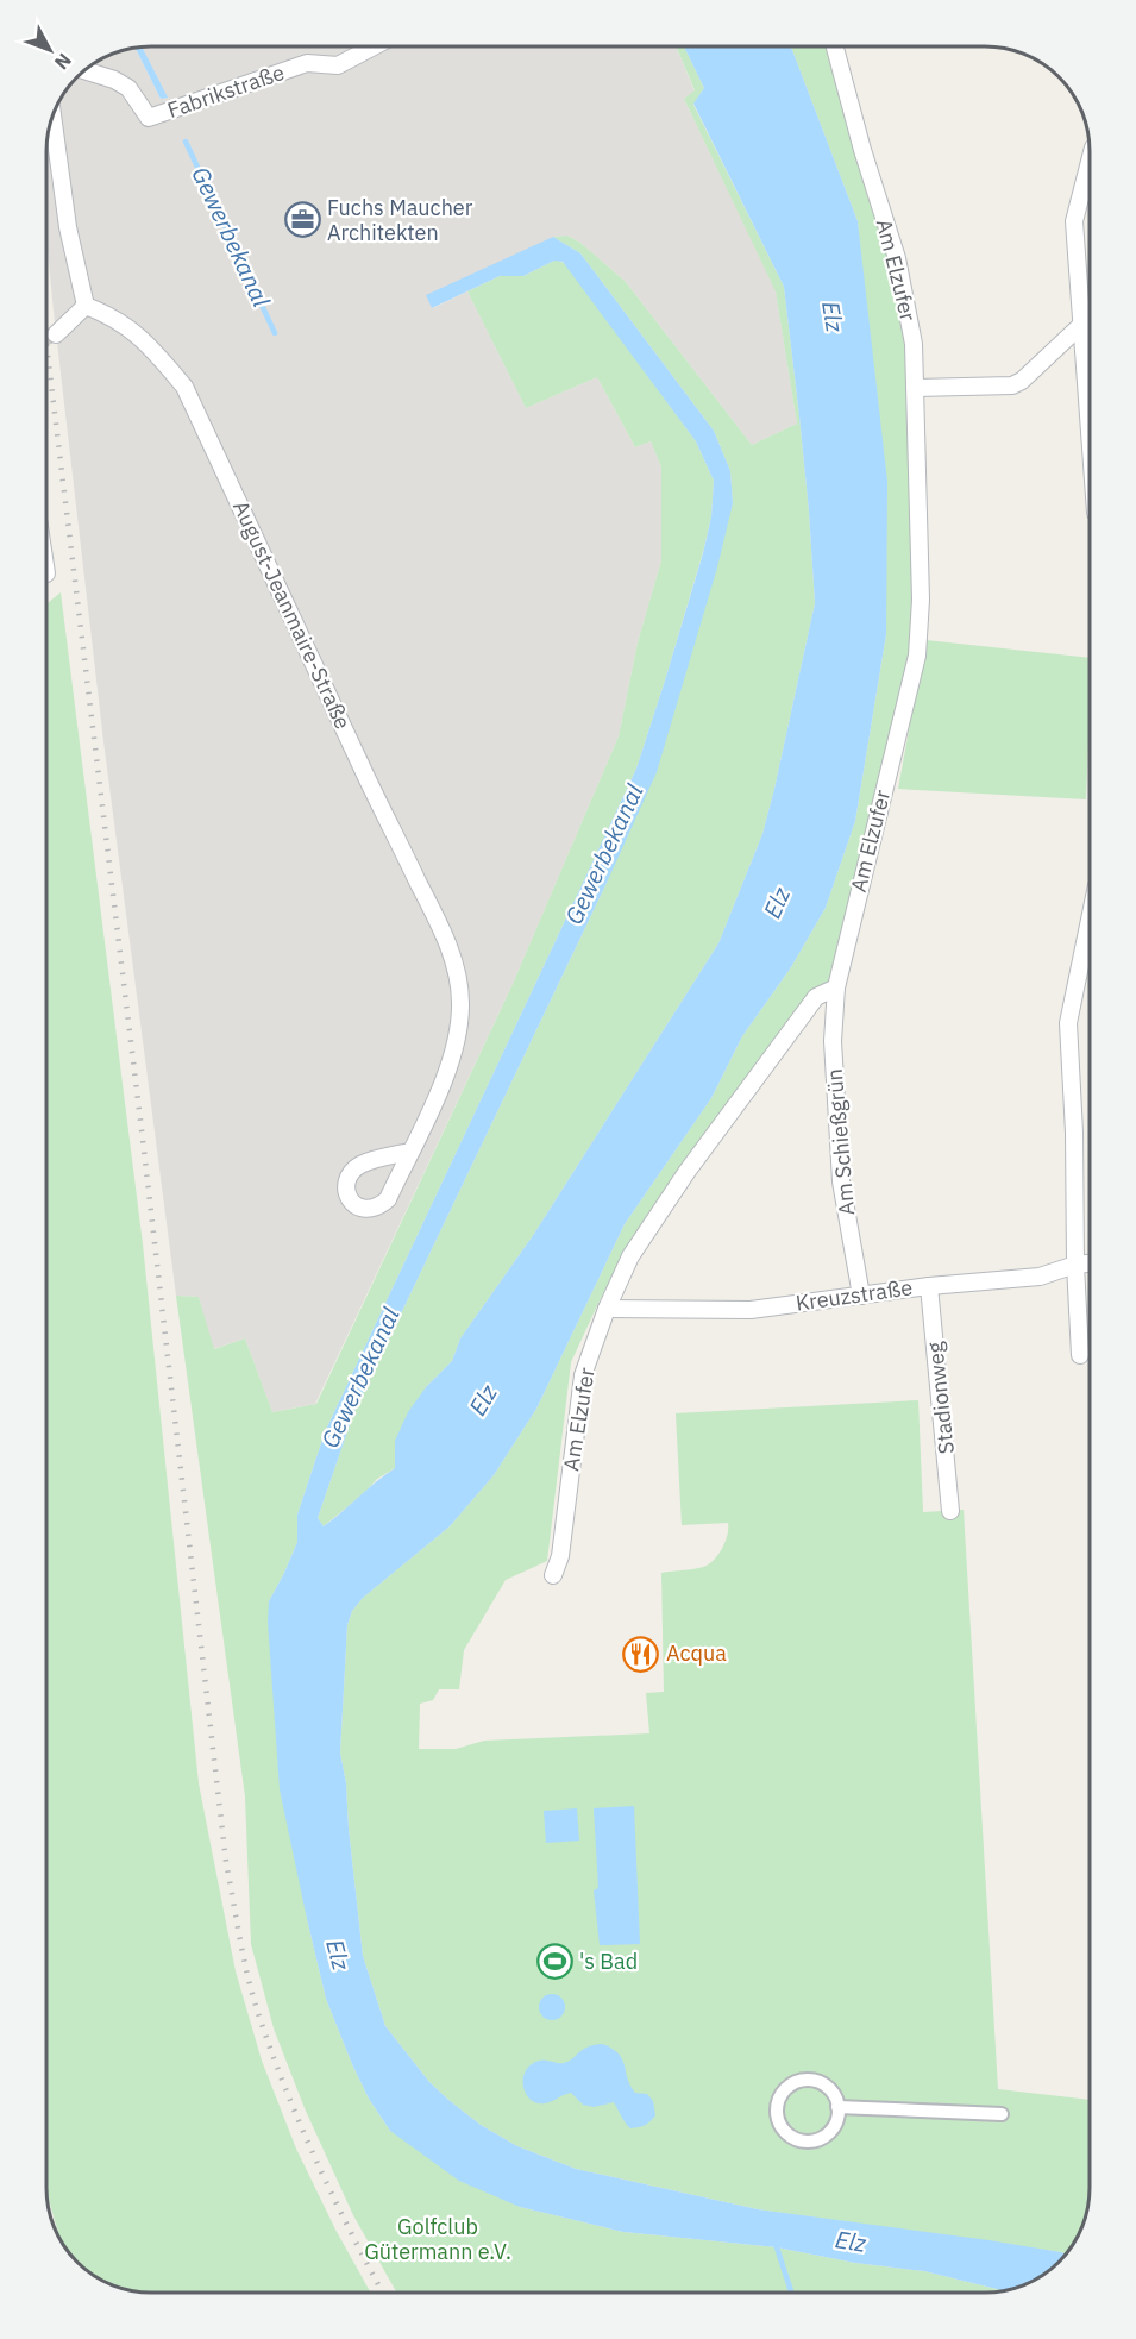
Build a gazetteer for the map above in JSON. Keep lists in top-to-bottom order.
{
  "streets": {
    "street": [
      "Fabrikstraße",
      "Am Elzufer",
      "August-Jeanmaire-Straße",
      "Am Schießgrün",
      "Kreuzstraße",
      "Stadionweg"
    ]
  },
  "crossings": [
    ["Am Elzufer", "Am Schießgrün"],
    ["Am Elzufer", "Kreuzstraße"],
    ["Am Schießgrün", "Kreuzstraße"],
    ["Kreuzstraße", "Stadionweg"]
  ],
  "water": ["Gewerbekanal", "Elz"],
  "parks": ["Golfclub Gütermann e.V."],
  "places": {
    "office": ["Fuchs Maucher Architekten"],
    "restaurant": ["Acqua"],
    "sports": ["'s Bad"]
  },
  "north": "bottom right"
}
